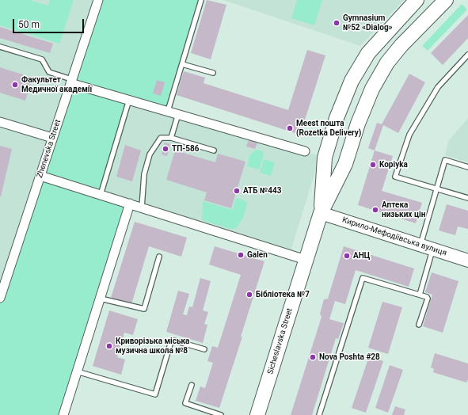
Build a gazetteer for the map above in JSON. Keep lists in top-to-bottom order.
{
  "streets": {
    "main road": ["Sicheslavska Street"],
    "street": ["Zhenevska Street", "Кирило-Мефодіївська вулиця"]
  },
  "crossings": [
    ["Кирило-Мефодіївська вулиця", "Sicheslavska Street"]
  ],
  "places": [
    "Gymnasium №52 «Dialog»",
    "Факультет Медичної академії",
    "Meest пошта (Rozetka Delivery)",
    "ТП-586",
    "Kopiyka",
    "АТБ №443",
    "Аптека низьких цін",
    "Galen",
    "АНЦ",
    "Бібліотека №7",
    "Криворізька міська музична школа №8",
    "Nova Poshta #28"
  ],
  "scale_bar": "50 m"
}
